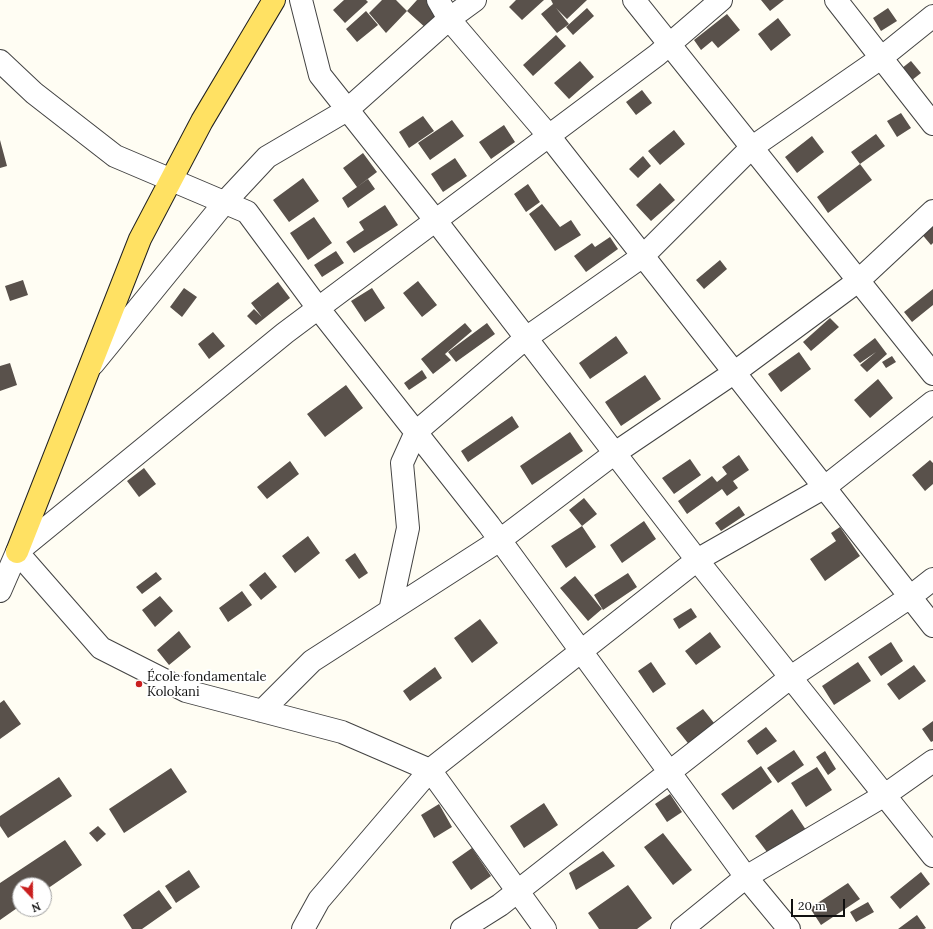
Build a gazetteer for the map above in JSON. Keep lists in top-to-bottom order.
{
  "places": ["École fondamentale Kolokani"],
  "scale_bar": "20 m",
  "north": "bottom"
}
